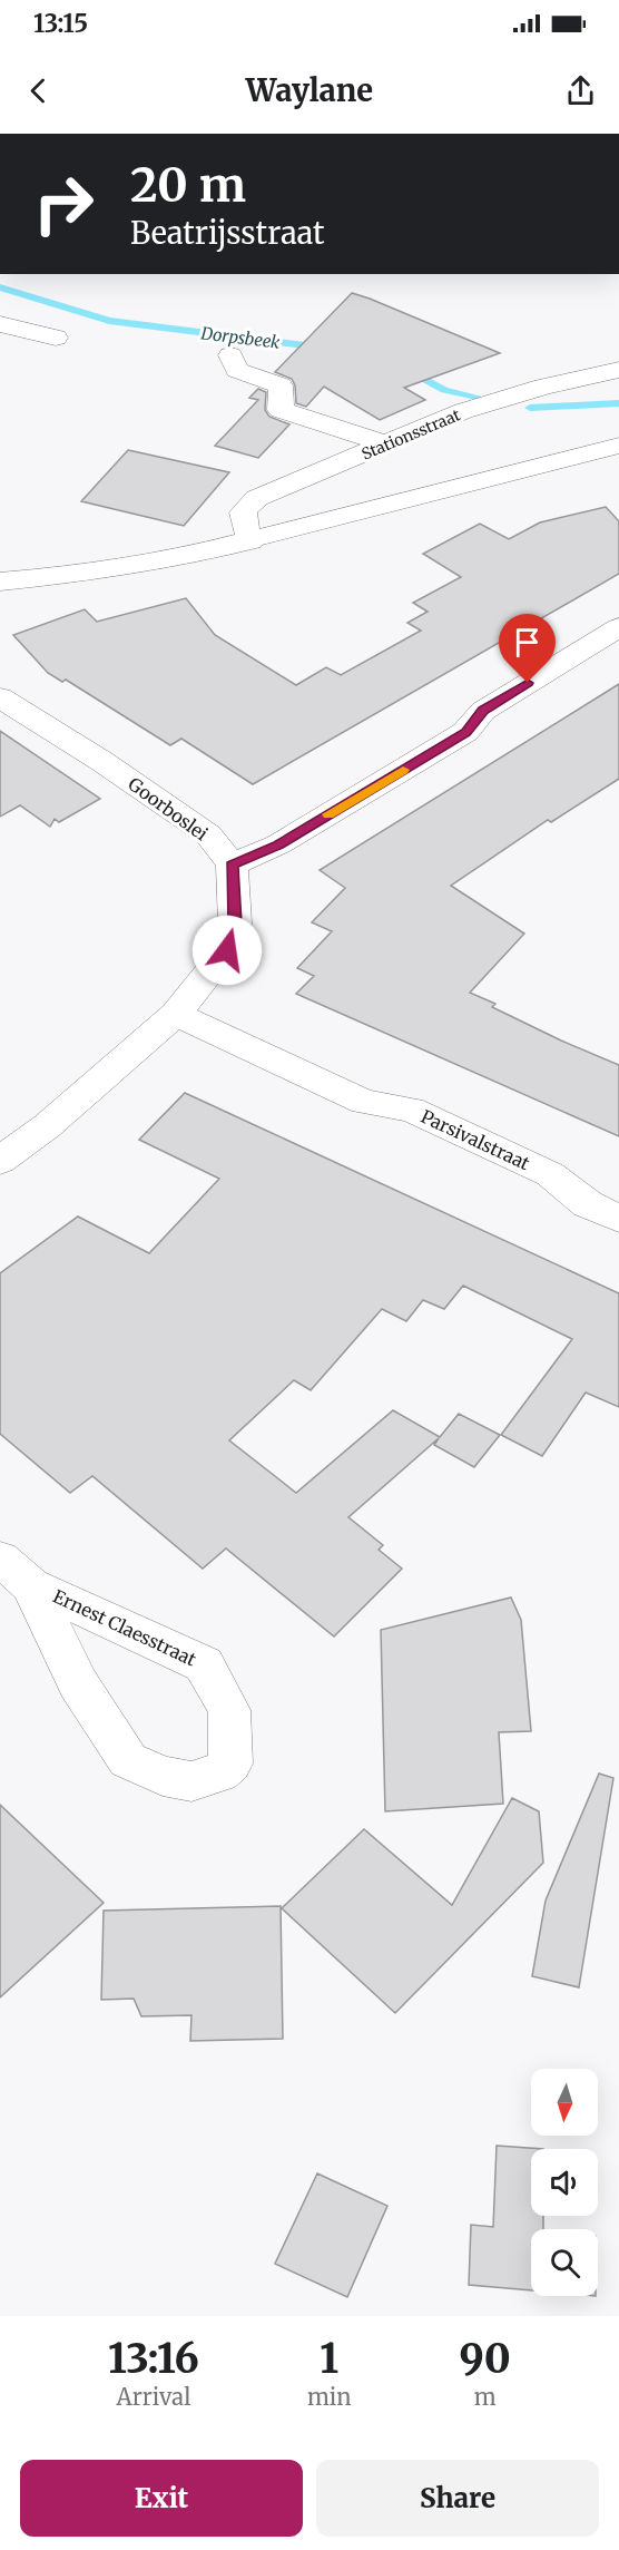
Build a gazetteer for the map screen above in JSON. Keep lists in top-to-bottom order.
{
  "streets": {
    "street": [
      "Stationsstraat",
      "Goorboslei",
      "Parsivalstraat",
      "Ernest Claesstraat"
    ]
  },
  "water": ["Dorpsbeek"],
  "north": "bottom",
  "page": {
    "status": "13:15",
    "header": "Waylane",
    "turn": ["20 m", "Beatrijsstraat"],
    "eta": [
      "13:16",
      "Arrival",
      "1",
      "min",
      "90",
      "m"
    ],
    "buttons": ["Exit", "Share"]
  }
}
